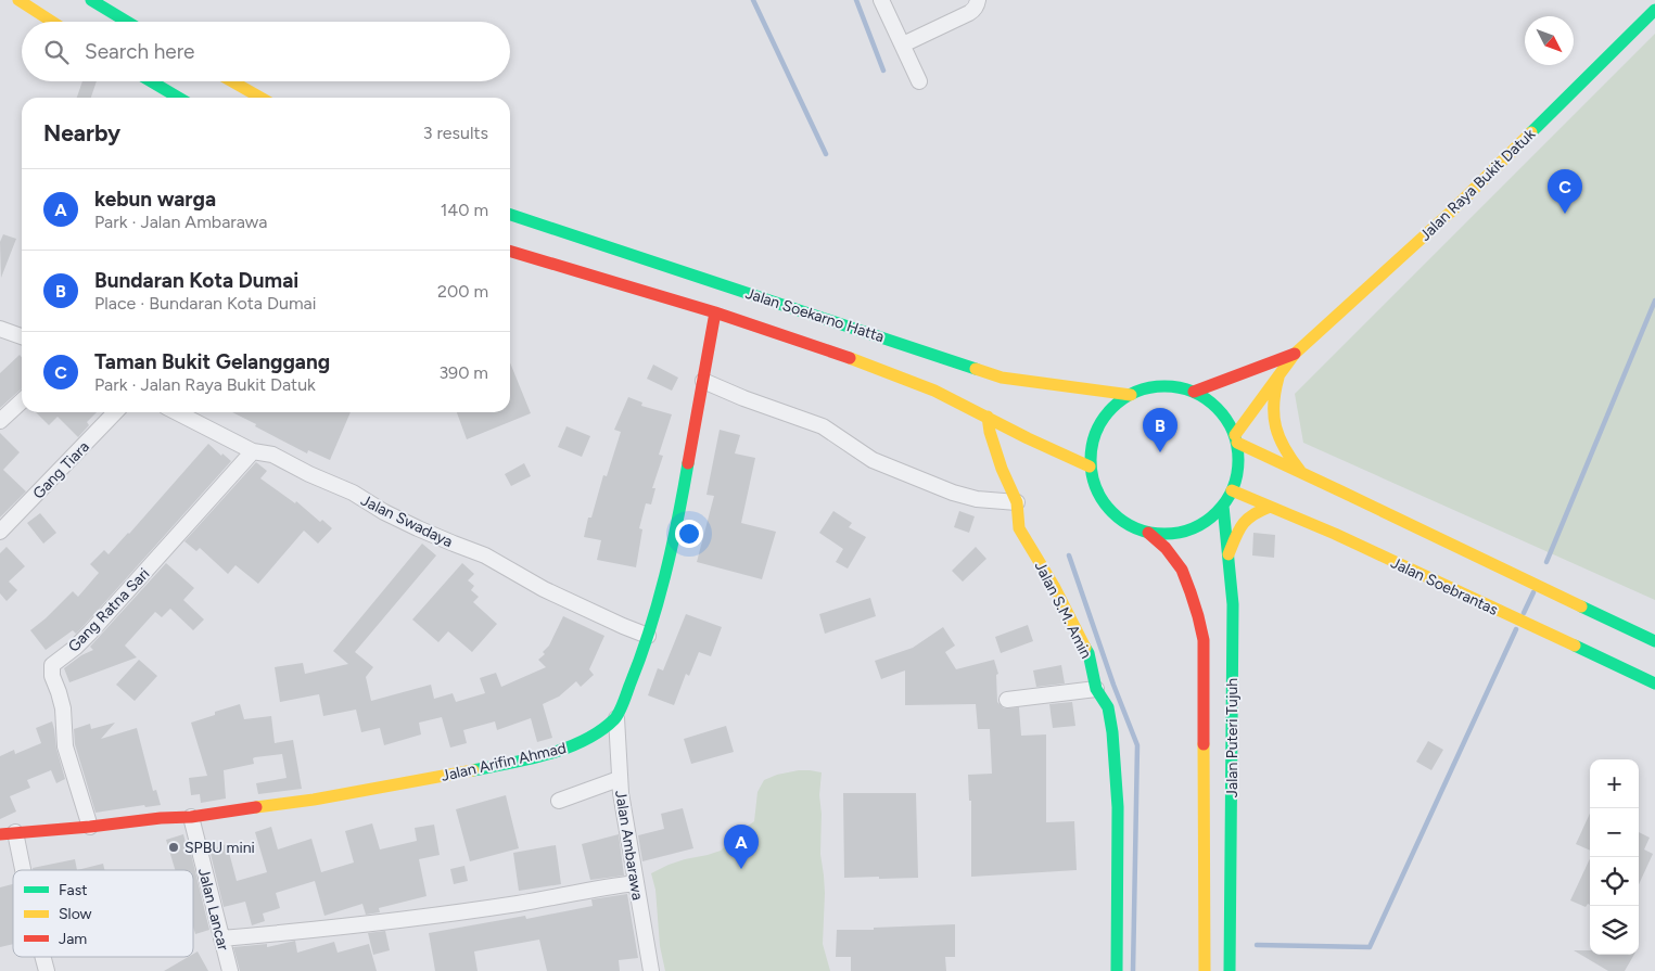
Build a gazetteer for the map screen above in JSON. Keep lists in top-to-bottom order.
{
  "streets": {
    "main road": [
      "Jalan Raya Bukit Datuk",
      "Jalan Soekarno Hatta",
      "Jalan Soebrantas",
      "Jalan S.M. Amin",
      "Jalan Puteri Tujuh",
      "Jalan Arifin Ahmad"
    ],
    "street": [
      "Gang Tiara",
      "Jalan Swadaya",
      "Gang Ratna Sari",
      "Jalan Ambarawa",
      "Jalan Lancar"
    ]
  },
  "crossings": [
    ["Jalan Raya Bukit Datuk", "Jalan Soekarno Hatta"],
    ["Jalan Raya Bukit Datuk", "Jalan Soebrantas"],
    ["Jalan Raya Bukit Datuk", "Jalan Puteri Tujuh"],
    ["Jalan Soekarno Hatta", "Jalan Soebrantas"],
    ["Jalan Soekarno Hatta", "Jalan S.M. Amin"],
    ["Jalan Soekarno Hatta", "Jalan Puteri Tujuh"],
    ["Jalan Swadaya", "Gang Ratna Sari"],
    ["Jalan Soebrantas", "Jalan Puteri Tujuh"],
    ["Gang Ratna Sari", "Jalan Arifin Ahmad"],
    ["Jalan Arifin Ahmad", "Jalan Ambarawa"],
    ["Jalan Arifin Ahmad", "Jalan Lancar"]
  ],
  "places": ["SPBU mini"],
  "legend": ["Fast", "Slow", "Jam"],
  "north": "bottom right",
  "page": {
    "search": "Search here",
    "heading": ["Nearby", "3 results"],
    "list": [
      {
        "mark": "A",
        "name": "kebun warga",
        "note": "Park · Jalan Ambarawa",
        "value": "140 m"
      },
      {
        "mark": "B",
        "name": "Bundaran Kota Dumai",
        "note": "Place · Bundaran Kota Dumai",
        "value": "200 m"
      },
      {
        "mark": "C",
        "name": "Taman Bukit Gelanggang",
        "note": "Park · Jalan Raya Bukit Datuk",
        "value": "390 m"
      }
    ],
    "pins": ["C", "B", "A"],
    "map_buttons": ["+", "−"]
  }
}
